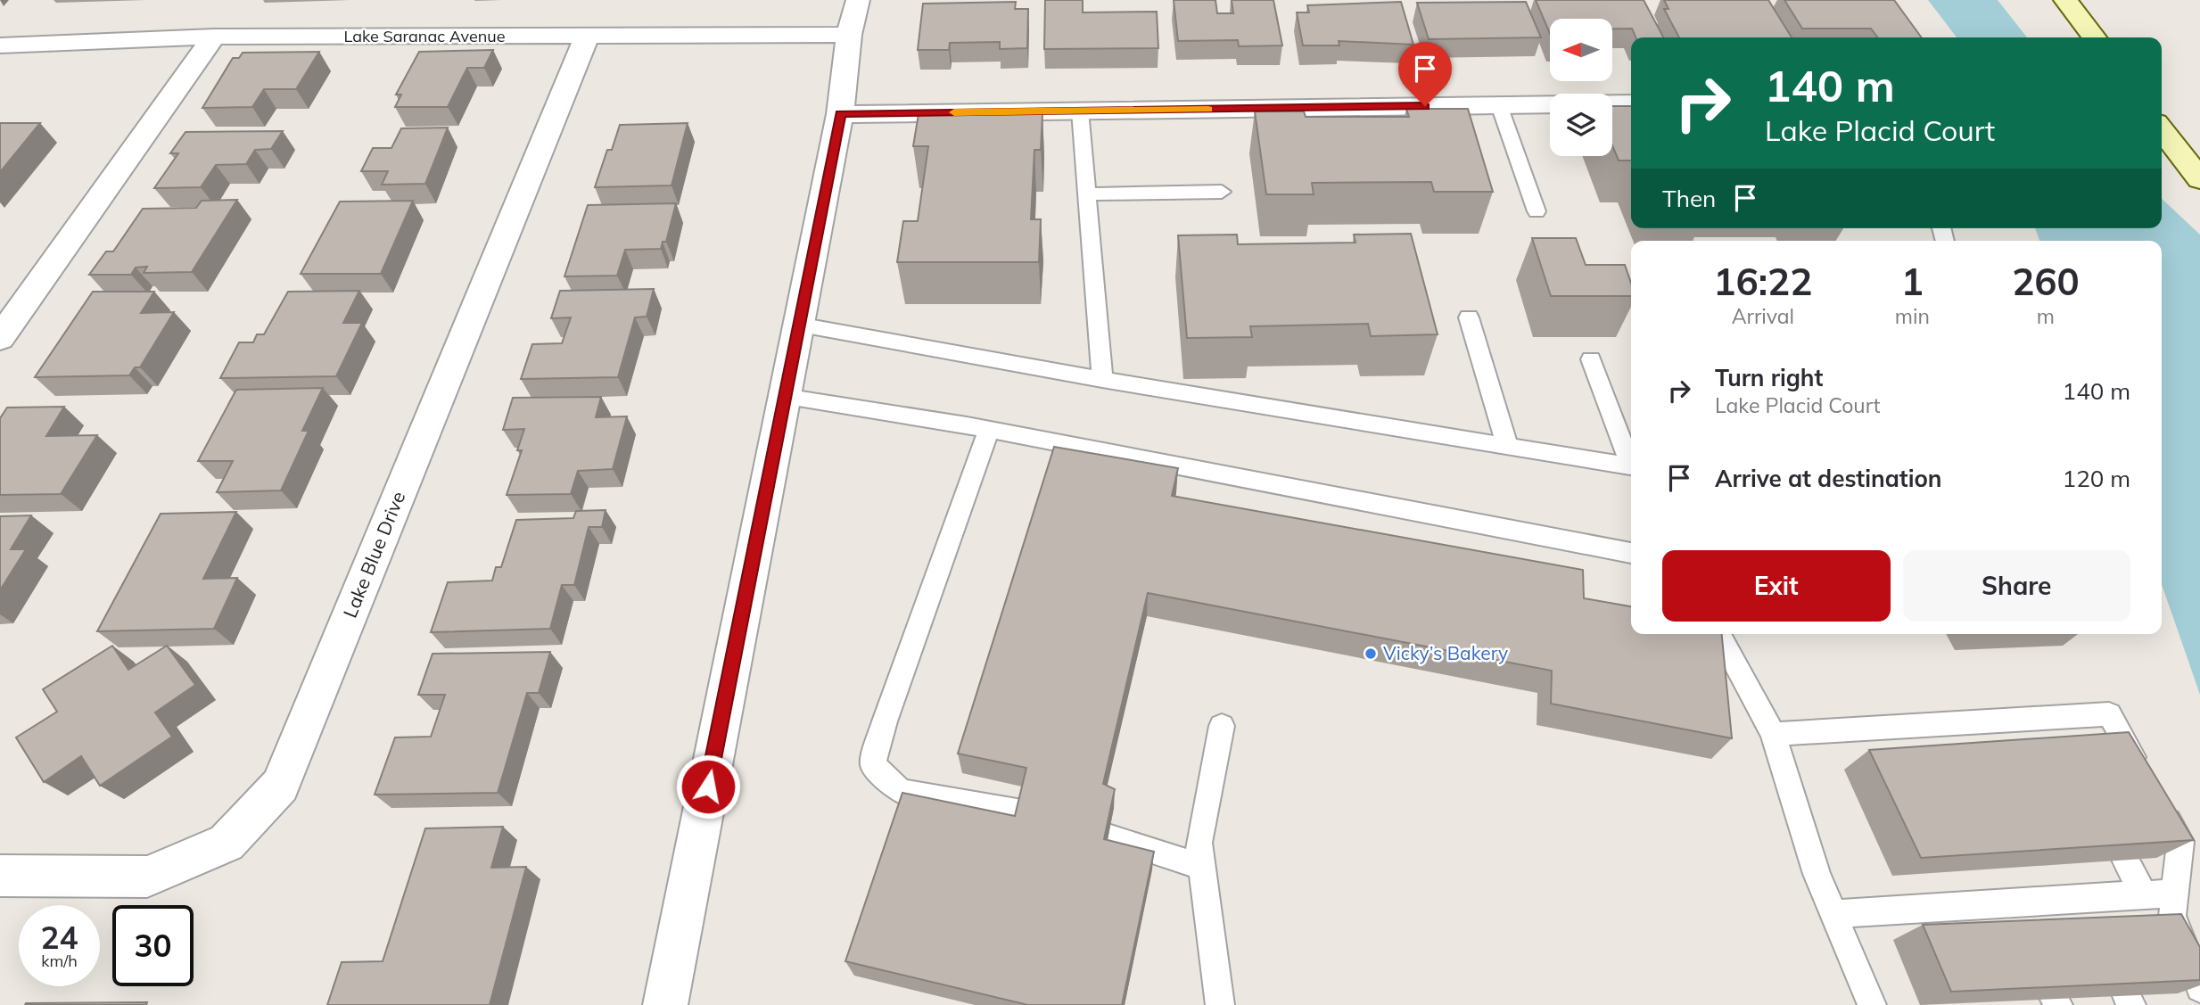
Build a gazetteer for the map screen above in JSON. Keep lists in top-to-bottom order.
{
  "streets": {
    "street": ["Lake Saranac Avenue", "Lake Blue Drive"]
  },
  "crossings": [
    ["Lake Saranac Avenue", "Lake Blue Drive"]
  ],
  "places": ["Vicky’s Bakery"],
  "north": "left",
  "page": {
    "turn": ["140 m", "Lake Placid Court"],
    "then": "Then",
    "eta": [
      "16:22",
      "Arrival",
      "1",
      "min",
      "260",
      "m"
    ],
    "list": [
      {
        "name": "Turn right",
        "note": "Lake Placid Court",
        "value": "140 m"
      },
      {
        "name": "Arrive at destination",
        "value": "120 m"
      }
    ],
    "buttons": ["Exit", "Share"],
    "speed": "24 km/h",
    "limit": "30"
  }
}
